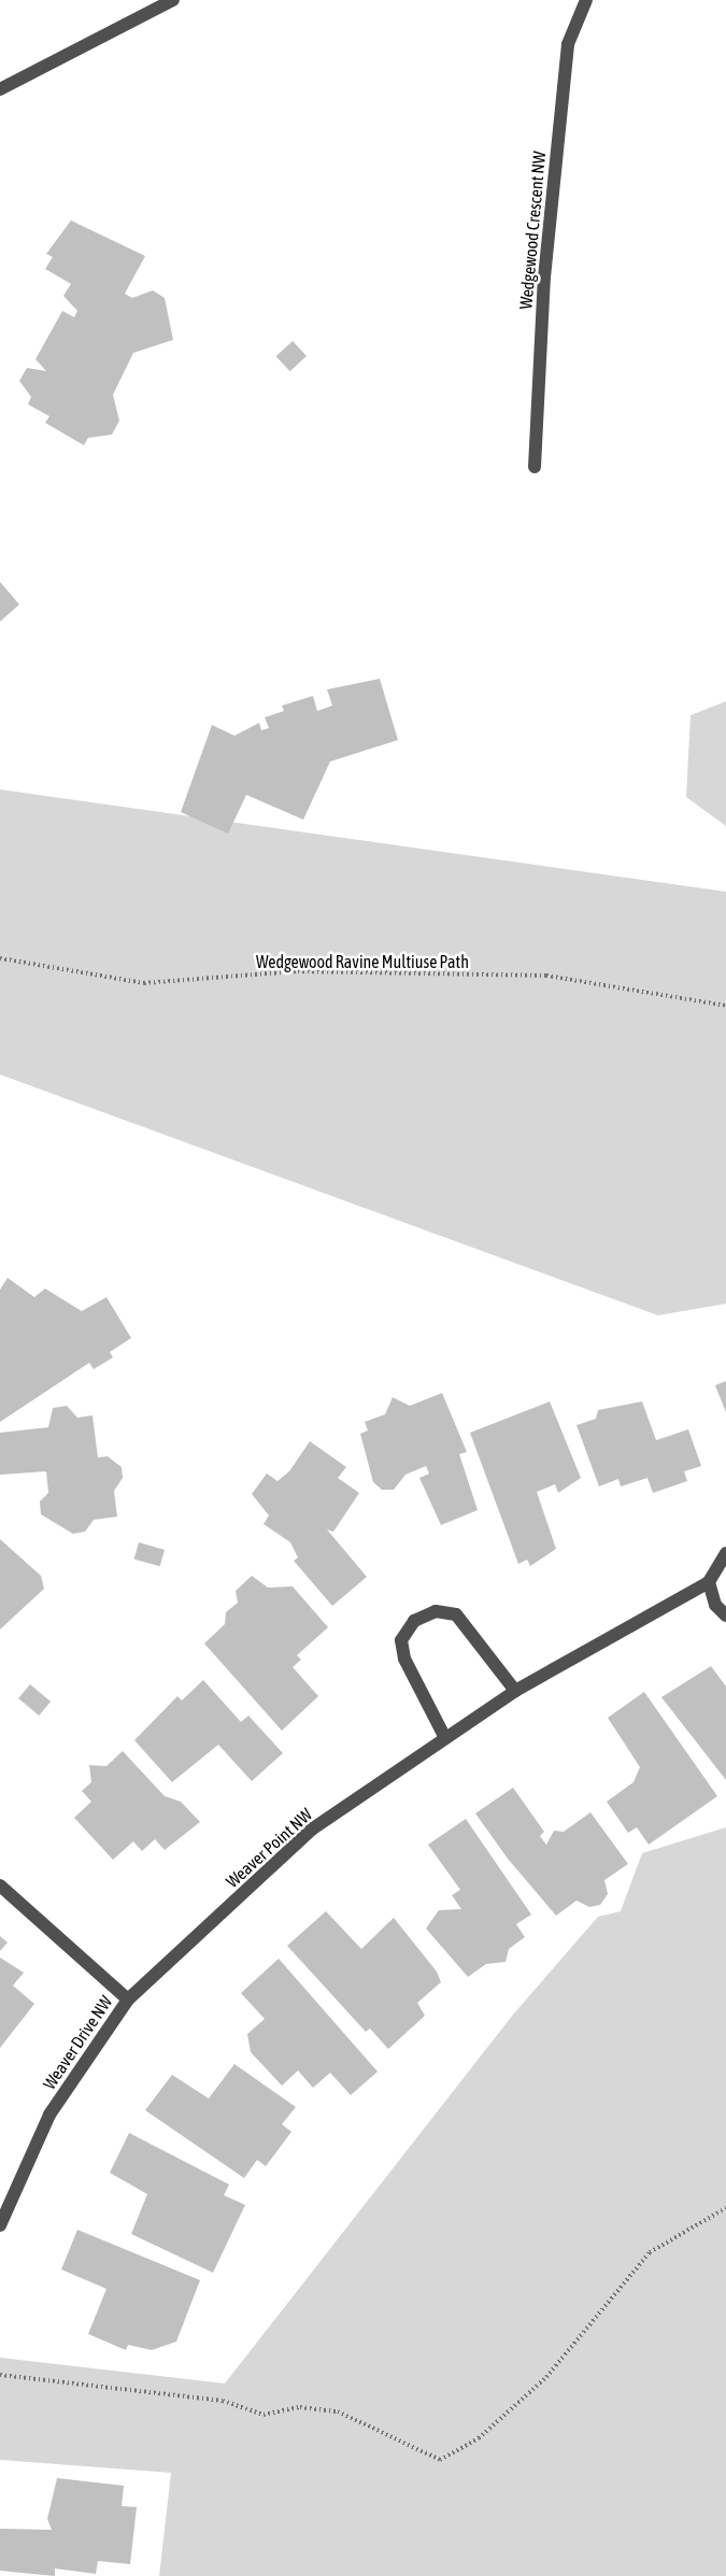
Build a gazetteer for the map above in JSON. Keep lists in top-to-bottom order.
{
  "streets": {
    "street": ["Wedgewood Crescent NW", "Weaver Point NW", "Weaver Drive NW"],
    "path": ["Wedgewood Ravine Multiuse Path"]
  },
  "crossings": [
    ["Weaver Point NW", "Weaver Drive NW"]
  ]
}
